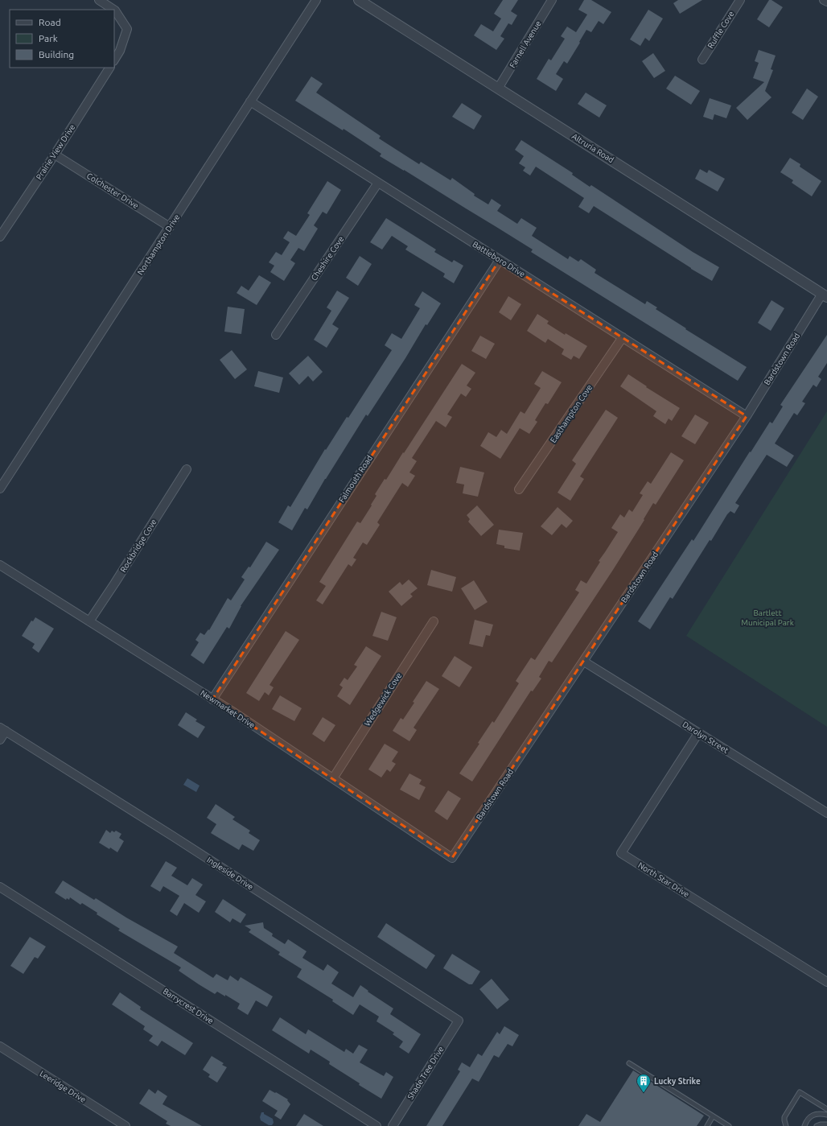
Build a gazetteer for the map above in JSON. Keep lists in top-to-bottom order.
{
  "streets": {
    "street": [
      "Ruffle Cove",
      "Farnell Avenue",
      "Altruria Road",
      "Prairie View Drive",
      "Colchester Drive",
      "Northampton Drive",
      "Cheshire Cove",
      "Battleboro Drive",
      "Bardstown Road",
      "Easthampton Cove",
      "Falmouth Road",
      "Rockbridge Cove",
      "Wedgewick Cove",
      "Newmarket Drive",
      "Darolyn Street",
      "Ingleside Drive",
      "North Star Drive",
      "Barrycrest Drive",
      "Shade Tree Drive",
      "Leeridge Drive"
    ]
  },
  "crossings": [
    ["Farnell Avenue", "Altruria Road"],
    ["Altruria Road", "Bardstown Road"],
    ["Prairie View Drive", "Colchester Drive"],
    ["Colchester Drive", "Northampton Drive"],
    ["Northampton Drive", "Battleboro Drive"],
    ["Cheshire Cove", "Battleboro Drive"],
    ["Battleboro Drive", "Bardstown Road"],
    ["Battleboro Drive", "Easthampton Cove"],
    ["Battleboro Drive", "Falmouth Road"],
    ["Bardstown Road", "Newmarket Drive"],
    ["Bardstown Road", "Darolyn Street"],
    ["Falmouth Road", "Newmarket Drive"],
    ["Rockbridge Cove", "Newmarket Drive"],
    ["Wedgewick Cove", "Newmarket Drive"],
    ["Darolyn Street", "North Star Drive"],
    ["Ingleside Drive", "Shade Tree Drive"]
  ],
  "parks": ["Bartlett Municipal Park"],
  "places": {
    "building": ["Lucky Strike"]
  },
  "legend": ["Road", "Park", "Building"]
}
